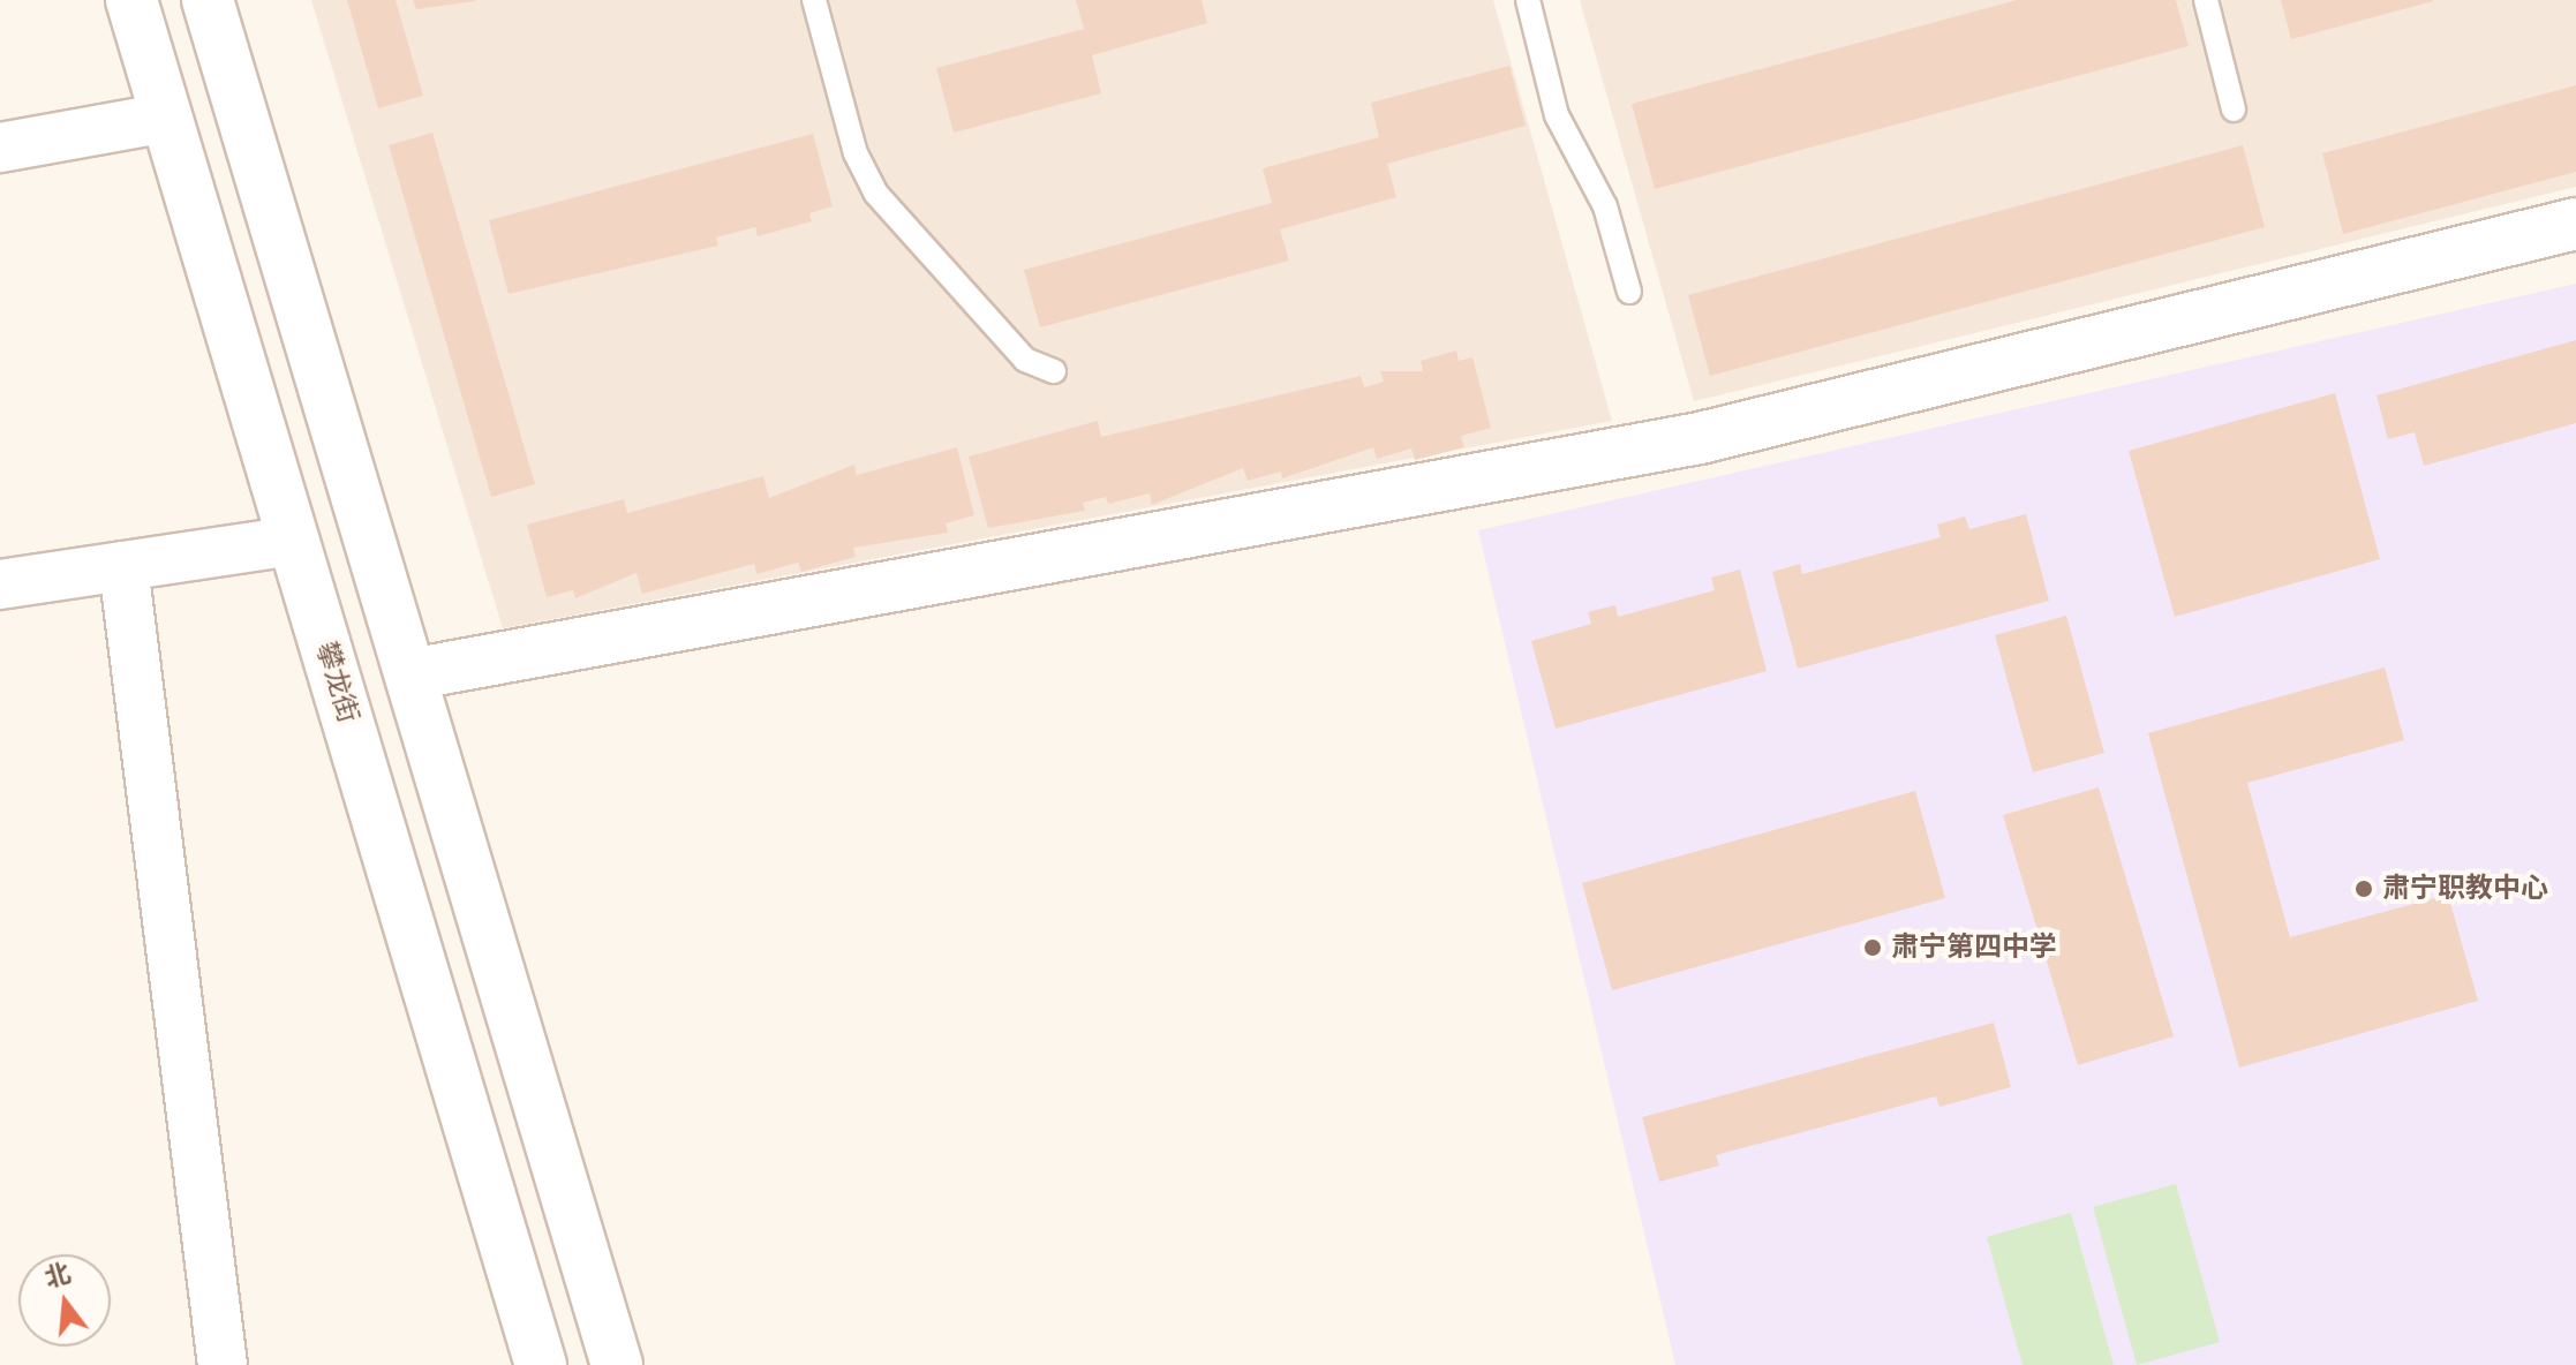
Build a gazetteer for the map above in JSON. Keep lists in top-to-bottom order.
{
  "streets": {
    "street": ["攀龙街"]
  },
  "places": ["肃宁职教中心", "肃宁第四中学"],
  "north": "top"
}
